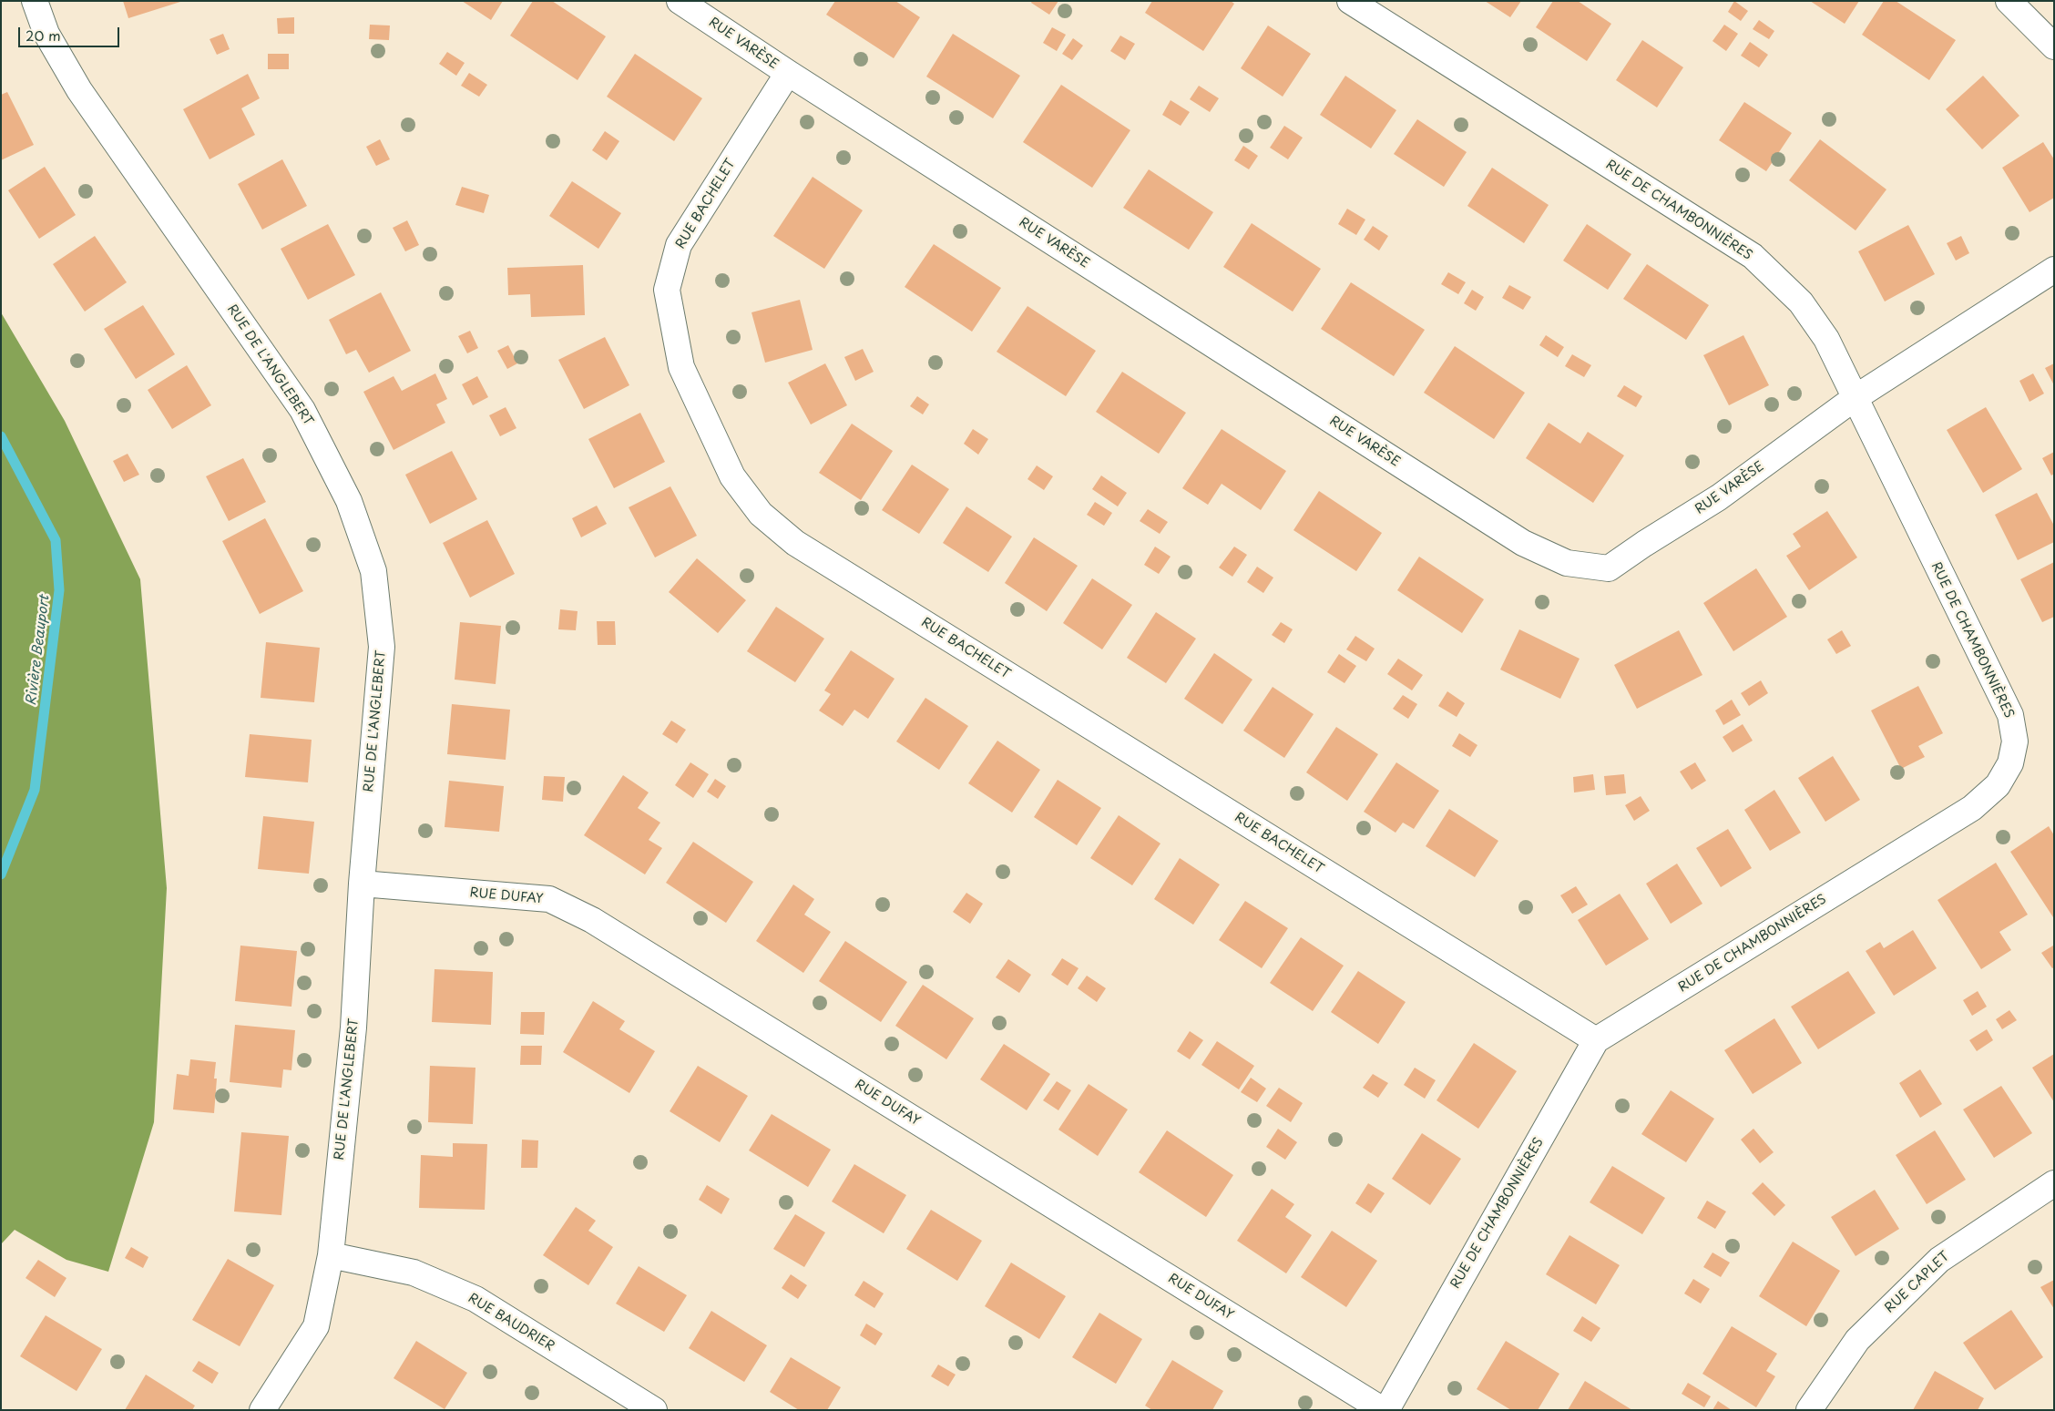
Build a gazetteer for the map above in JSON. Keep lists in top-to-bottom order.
{
  "streets": {
    "street": [
      "RUE VARÈSE",
      "RUE BACHELET",
      "RUE DE CHAMBONNIÈRES",
      "RUE DE L'ANGLEBERT",
      "RUE DUFAY",
      "RUE CAPLET",
      "RUE BAUDRIER"
    ]
  },
  "crossings": [
    ["RUE VARÈSE", "RUE BACHELET"],
    ["RUE VARÈSE", "RUE DE CHAMBONNIÈRES"],
    ["RUE BACHELET", "RUE DE CHAMBONNIÈRES"],
    ["RUE DE L'ANGLEBERT", "RUE DUFAY"],
    ["RUE DE L'ANGLEBERT", "RUE BAUDRIER"]
  ],
  "water": ["Rivière Beauport"],
  "scale_bar": "20 m"
}
